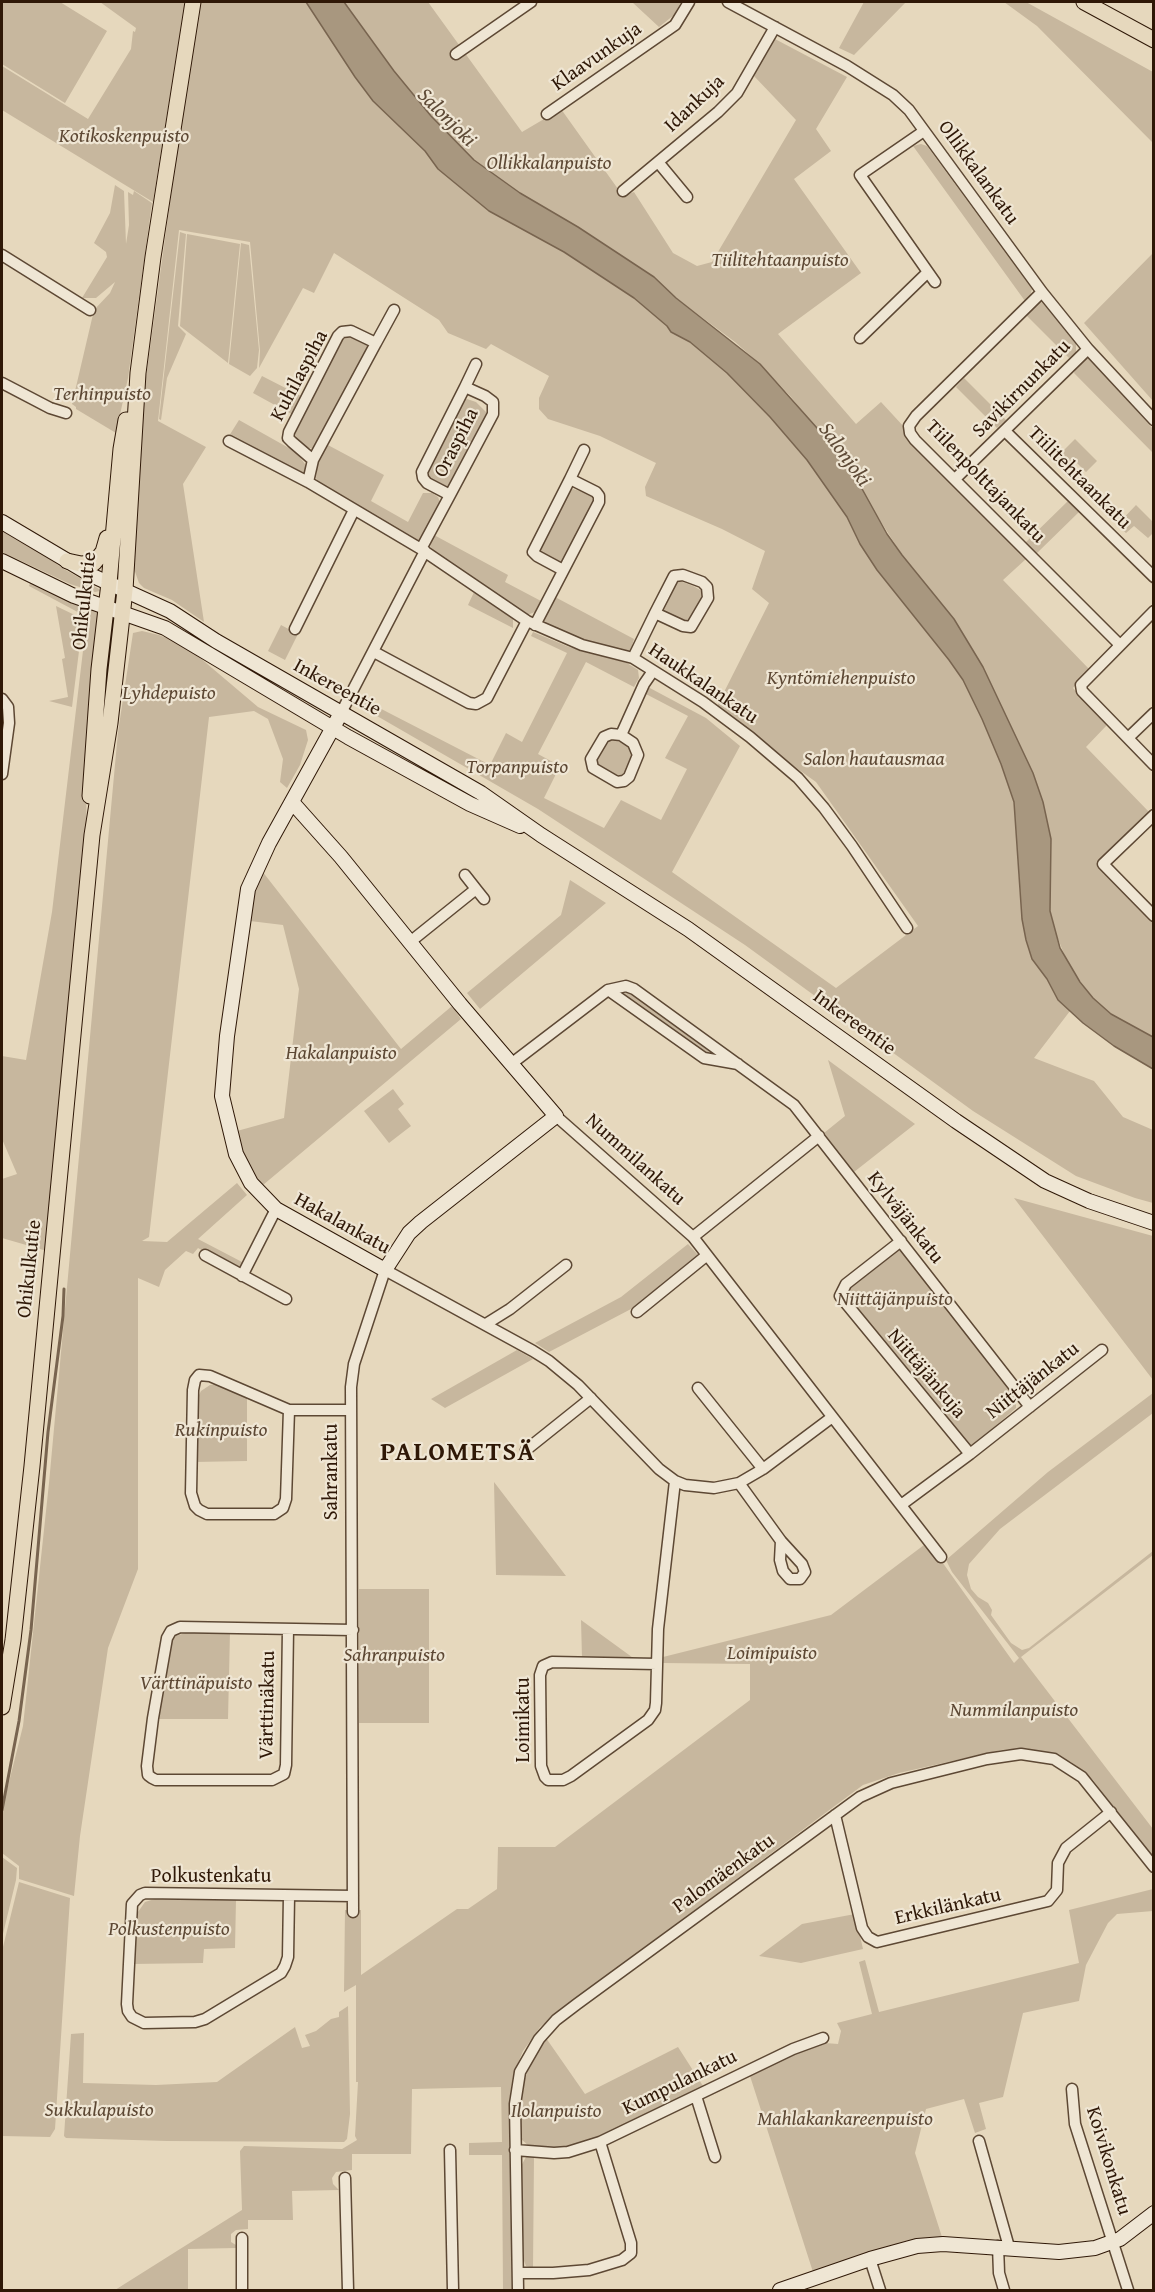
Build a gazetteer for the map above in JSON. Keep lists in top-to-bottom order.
{
  "streets": {
    "main road": ["Ohikulkutie"],
    "street": [
      "Klaavunkuja",
      "Idankuja",
      "Ollikkalankatu",
      "Kuhilaspiha",
      "Savikirnunkatu",
      "Oraspiha",
      "Tiilitehtaankatu",
      "Tiilenpolttajankatu",
      "Haukkalankatu",
      "Inkereentie",
      "Nummilankatu",
      "Kylväjänkatu",
      "Hakalankatu",
      "Niittäjänkuja",
      "Niittäjänkatu",
      "Sahrankatu",
      "Värttinäkatu",
      "Loimikatu",
      "Palomäenkatu",
      "Polkustenkatu",
      "Erkkilänkatu",
      "Kumpulankatu",
      "Koivikonkatu"
    ]
  },
  "crossings": [
    ["Idankuja", "Ollikkalankatu"],
    ["Ollikkalankatu", "Savikirnunkatu"],
    ["Ollikkalankatu", "Tiilenpolttajankatu"],
    ["Savikirnunkatu", "Tiilitehtaankatu"],
    ["Savikirnunkatu", "Tiilenpolttajankatu"],
    ["Oraspiha", "Haukkalankatu"],
    ["Oraspiha", "Inkereentie"],
    ["Oraspiha", "Hakalankatu"],
    ["Ohikulkutie", "Inkereentie"],
    ["Inkereentie", "Hakalankatu"],
    ["Nummilankatu", "Kylväjänkatu"],
    ["Nummilankatu", "Hakalankatu"],
    ["Nummilankatu", "Niittäjänkatu"],
    ["Nummilankatu", "Sahrankatu"],
    ["Kylväjänkatu", "Niittäjänkuja"],
    ["Kylväjänkatu", "Niittäjänkatu"],
    ["Hakalankatu", "Sahrankatu"],
    ["Hakalankatu", "Loimikatu"],
    ["Niittäjänkuja", "Niittäjänkatu"],
    ["Sahrankatu", "Värttinäkatu"],
    ["Sahrankatu", "Polkustenkatu"],
    ["Palomäenkatu", "Erkkilänkatu"],
    ["Palomäenkatu", "Kumpulankatu"]
  ],
  "districts": ["PALOMETSÄ"],
  "water": ["Salonjoki"],
  "parks": [
    "Kotikoskenpuisto",
    "Ollikkalanpuisto",
    "Tiilitehtaanpuisto",
    "Terhinpuisto",
    "Kyntömiehenpuisto",
    "Lyhdepuisto",
    "Salon hautausmaa",
    "Torpanpuisto",
    "Hakalanpuisto",
    "Niittäjänpuisto",
    "Rukinpuisto",
    "Loimipuisto",
    "Sahranpuisto",
    "Värttinäpuisto",
    "Nummilanpuisto",
    "Polkustenpuisto",
    "Sukkulapuisto",
    "Ilolanpuisto",
    "Mahlakankareenpuisto"
  ]
}
